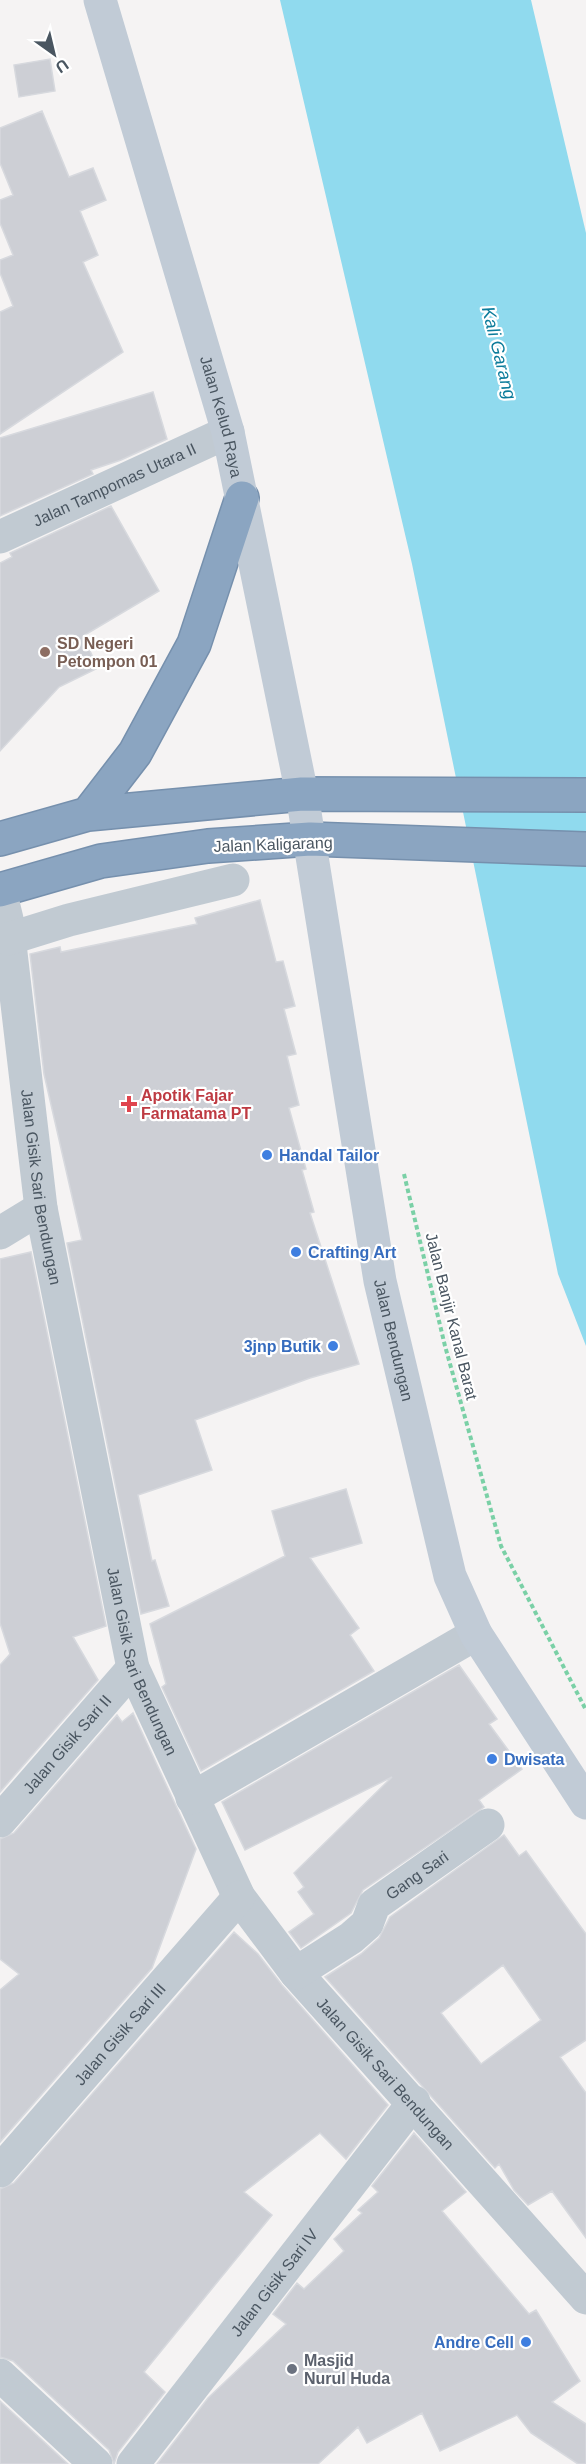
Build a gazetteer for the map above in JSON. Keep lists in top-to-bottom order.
{
  "streets": {
    "highway": ["Jalan Kaligarang"],
    "street": [
      "Jalan Kelud Raya",
      "Jalan Tampomas Utara II",
      "Jalan Gisik Sari Bendungan",
      "Jalan Bendungan",
      "Jalan Gisik Sari II",
      "Gang Sari",
      "Jalan Gisik Sari III",
      "Jalan Gisik Sari IV"
    ],
    "path": ["Jalan Banjir Kanal Barat"]
  },
  "crossings": [
    ["Jalan Kelud Raya", "Jalan Tampomas Utara II"],
    ["Jalan Kelud Raya", "Jalan Kaligarang"],
    ["Jalan Kelud Raya", "Jalan Bendungan"],
    ["Jalan Kaligarang", "Jalan Gisik Sari Bendungan"],
    ["Jalan Kaligarang", "Jalan Bendungan"],
    ["Jalan Gisik Sari Bendungan", "Jalan Gisik Sari II"],
    ["Jalan Gisik Sari Bendungan", "Gang Sari"],
    ["Jalan Gisik Sari Bendungan", "Jalan Gisik Sari III"],
    ["Jalan Gisik Sari Bendungan", "Jalan Gisik Sari IV"]
  ],
  "water": ["Kali Garang"],
  "places": {
    "other": [
      "SD Negeri Petompon 01",
      "Handal Tailor",
      "Crafting Art",
      "3jnp Butik",
      "Dwisata",
      "Andre Cell",
      "Masjid Nurul Huda"
    ],
    "health": ["Apotik Fajar Farmatama PT"]
  },
  "north": "bottom right"
}
